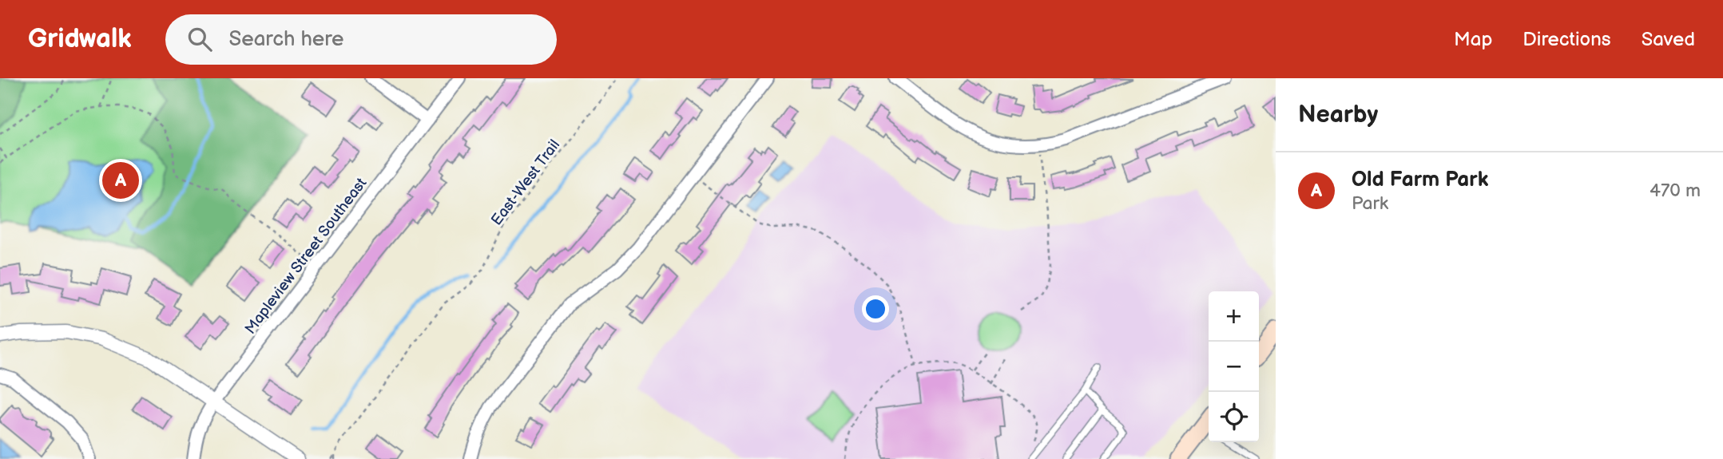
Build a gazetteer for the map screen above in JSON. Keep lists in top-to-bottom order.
{
  "streets": {
    "street": ["Mapleview Street Southeast"],
    "path": ["East-West Trail"]
  },
  "page": {
    "header": "Gridwalk",
    "search": "Search here",
    "nav": ["Map", "Directions", "Saved"],
    "heading": "Nearby",
    "list": [
      {
        "mark": "A",
        "name": "Old Farm Park",
        "note": "Park",
        "value": "470 m"
      }
    ],
    "pins": "A",
    "map_buttons": ["+", "−"]
  }
}
